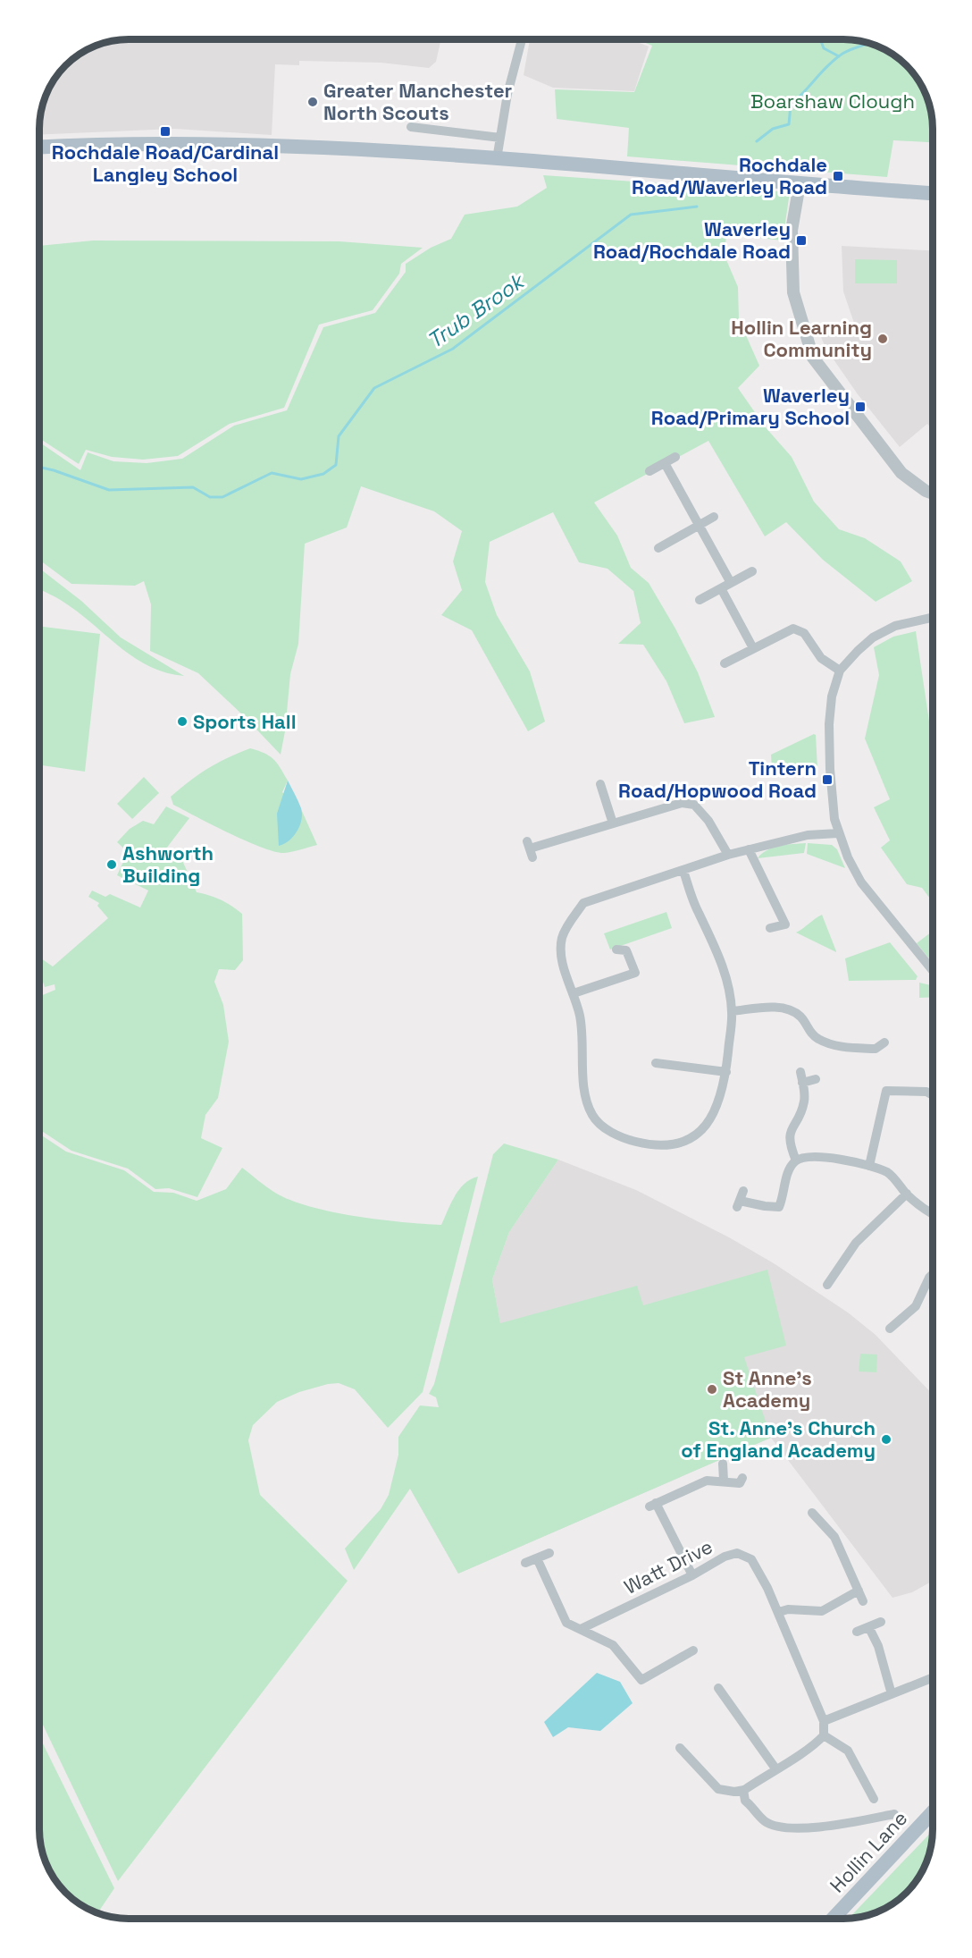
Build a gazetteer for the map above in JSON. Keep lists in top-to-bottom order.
{
  "streets": {
    "main road": ["Hollin Lane"],
    "street": ["Watt Drive"]
  },
  "water": ["Trub Brook"],
  "parks": ["Boarshaw Clough"],
  "places": {
    "other": [
      "Greater Manchester North Scouts",
      "Hollin Learning Community",
      "Sports Hall",
      "Ashworth Building",
      "St Anne's Academy",
      "St. Anne's Church of England Academy"
    ],
    "transit": [
      "Rochdale Road/Cardinal Langley School",
      "Rochdale Road/Waverley Road",
      "Waverley Road/Rochdale Road",
      "Waverley Road/Primary School",
      "Tintern Road/Hopwood Road"
    ]
  }
}
